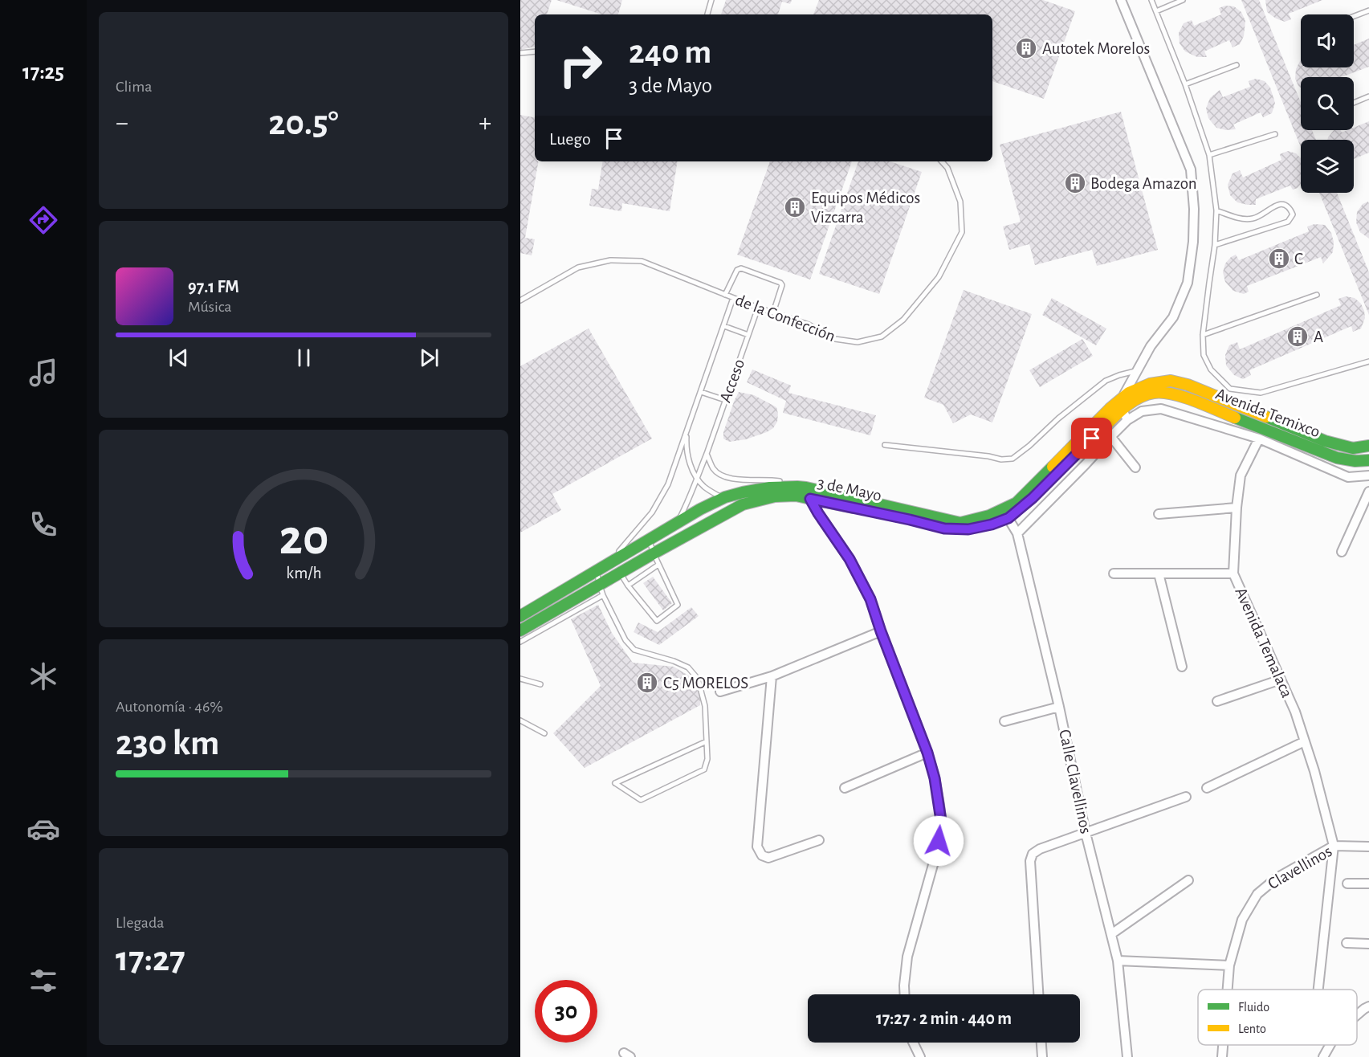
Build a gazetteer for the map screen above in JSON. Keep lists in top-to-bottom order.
{
  "streets": {
    "main road": ["Avenida Temixco", "3 de Mayo"],
    "street": ["Avenida Temalaca", "Calle Clavellinos", "Clavellinos"],
    "lane": ["de la Confección", "Acceso"]
  },
  "crossings": [
    ["de la Confección", "Acceso"],
    ["Acceso", "3 de Mayo"],
    ["Avenida Temixco", "3 de Mayo"],
    ["3 de Mayo", "Calle Clavellinos"],
    ["Avenida Temalaca", "Clavellinos"]
  ],
  "places": {
    "building": [
      "Autotek Morelos",
      "Bodega Amazon",
      "Equipos Médicos Vizcarra",
      "C",
      "A",
      "C5 MORELOS"
    ]
  },
  "legend": ["Fluido", "Lento"],
  "page": {
    "tabs": "17:25",
    "tile": [
      "Clima",
      ["Autonomía · 46%", "230 km"],
      ["Llegada", "17:27"]
    ],
    "turn": ["240 m", "3 de Mayo"],
    "heat": ["−", "20.5°", "+"],
    "then": "Luego",
    "song": ["97.1 FM", "Música"],
    "limit": "30",
    "trip": "17:27 · 2 min · 440 m",
    "gauge": ["20", "km/h"]
  }
}
